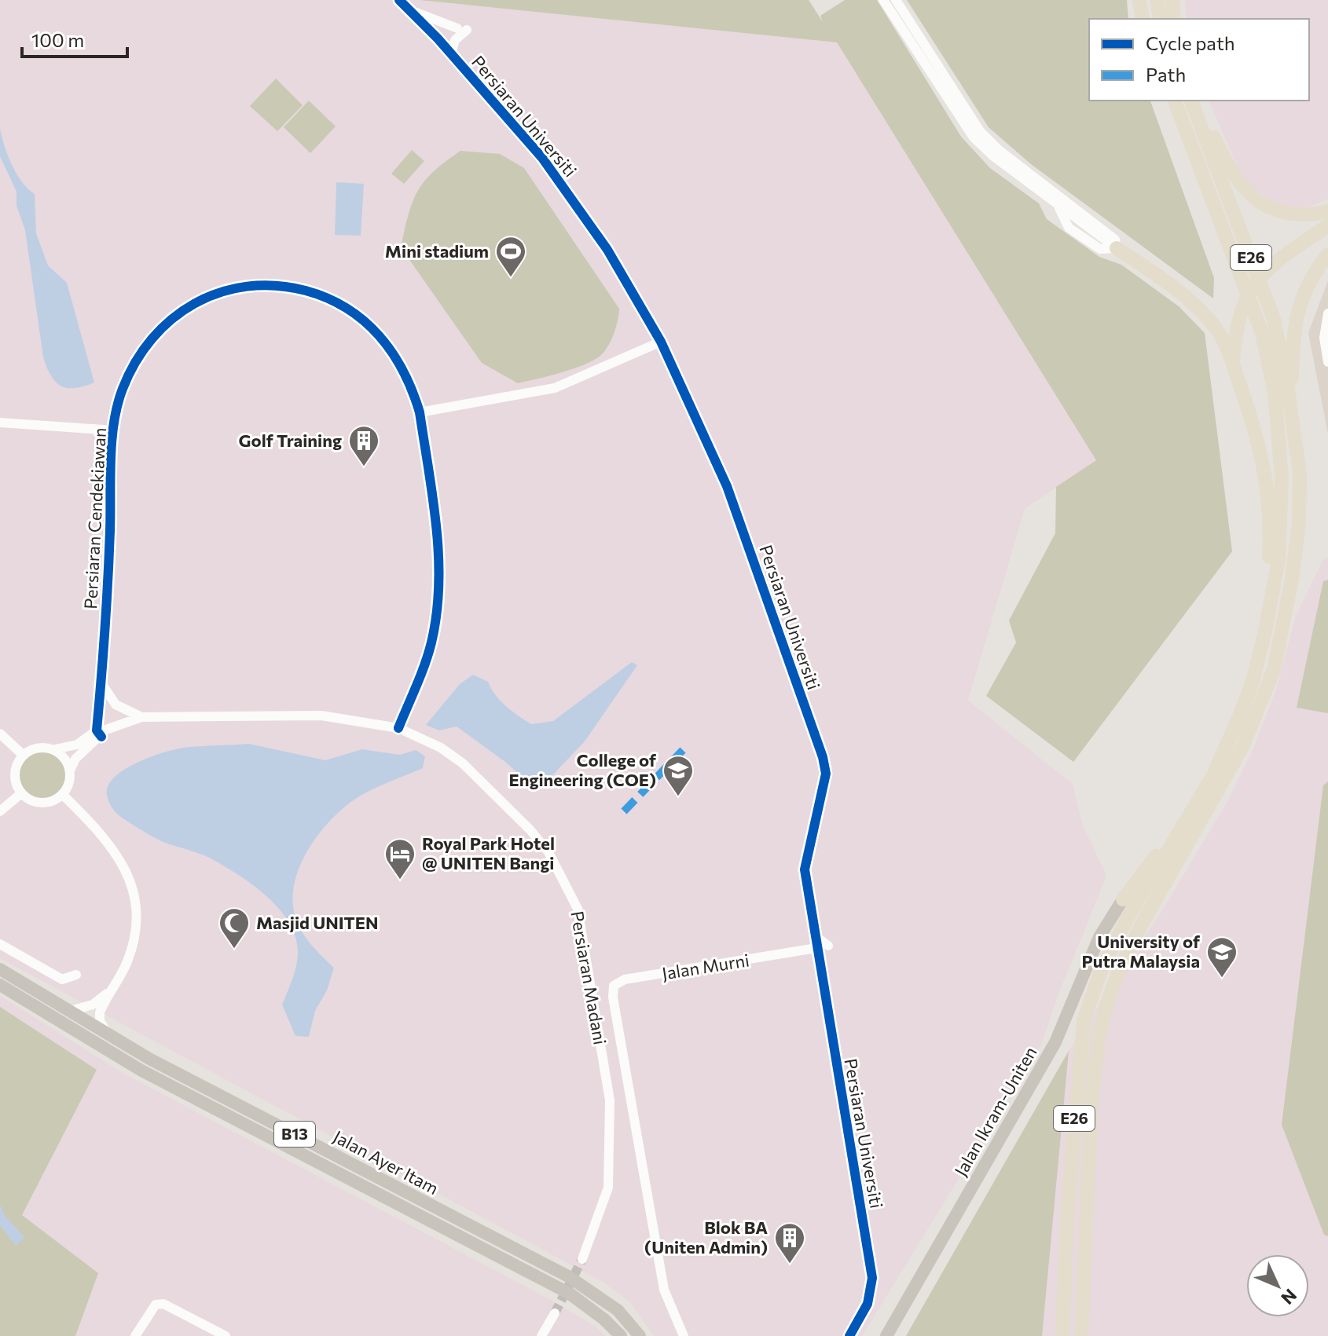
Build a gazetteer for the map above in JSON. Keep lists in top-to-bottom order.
{
  "streets": {
    "highway": ["E26"],
    "main road": ["Jalan Ikram-Uniten", "B13", "Jalan Ayer Itam"],
    "street": [
      "Persiaran Universiti",
      "Persiaran Cendekiawan",
      "Jalan Murni",
      "Persiaran Madani"
    ]
  },
  "crossings": [
    ["Persiaran Universiti", "Jalan Murni"],
    ["Persiaran Cendekiawan", "Persiaran Madani"]
  ],
  "places": {
    "sports": ["Mini stadium"],
    "building": ["Golf Training", "Blok BA (Uniten Admin)"],
    "school or university": ["College of Engineering (COE)", "University of Putra Malaysia"],
    "hotel": ["Royal Park Hotel @ UNITEN Bangi"],
    "mosque": ["Masjid UNITEN"]
  },
  "legend": ["Cycle path", "Path"],
  "scale_bar": "100 m",
  "north": "bottom right"
}
